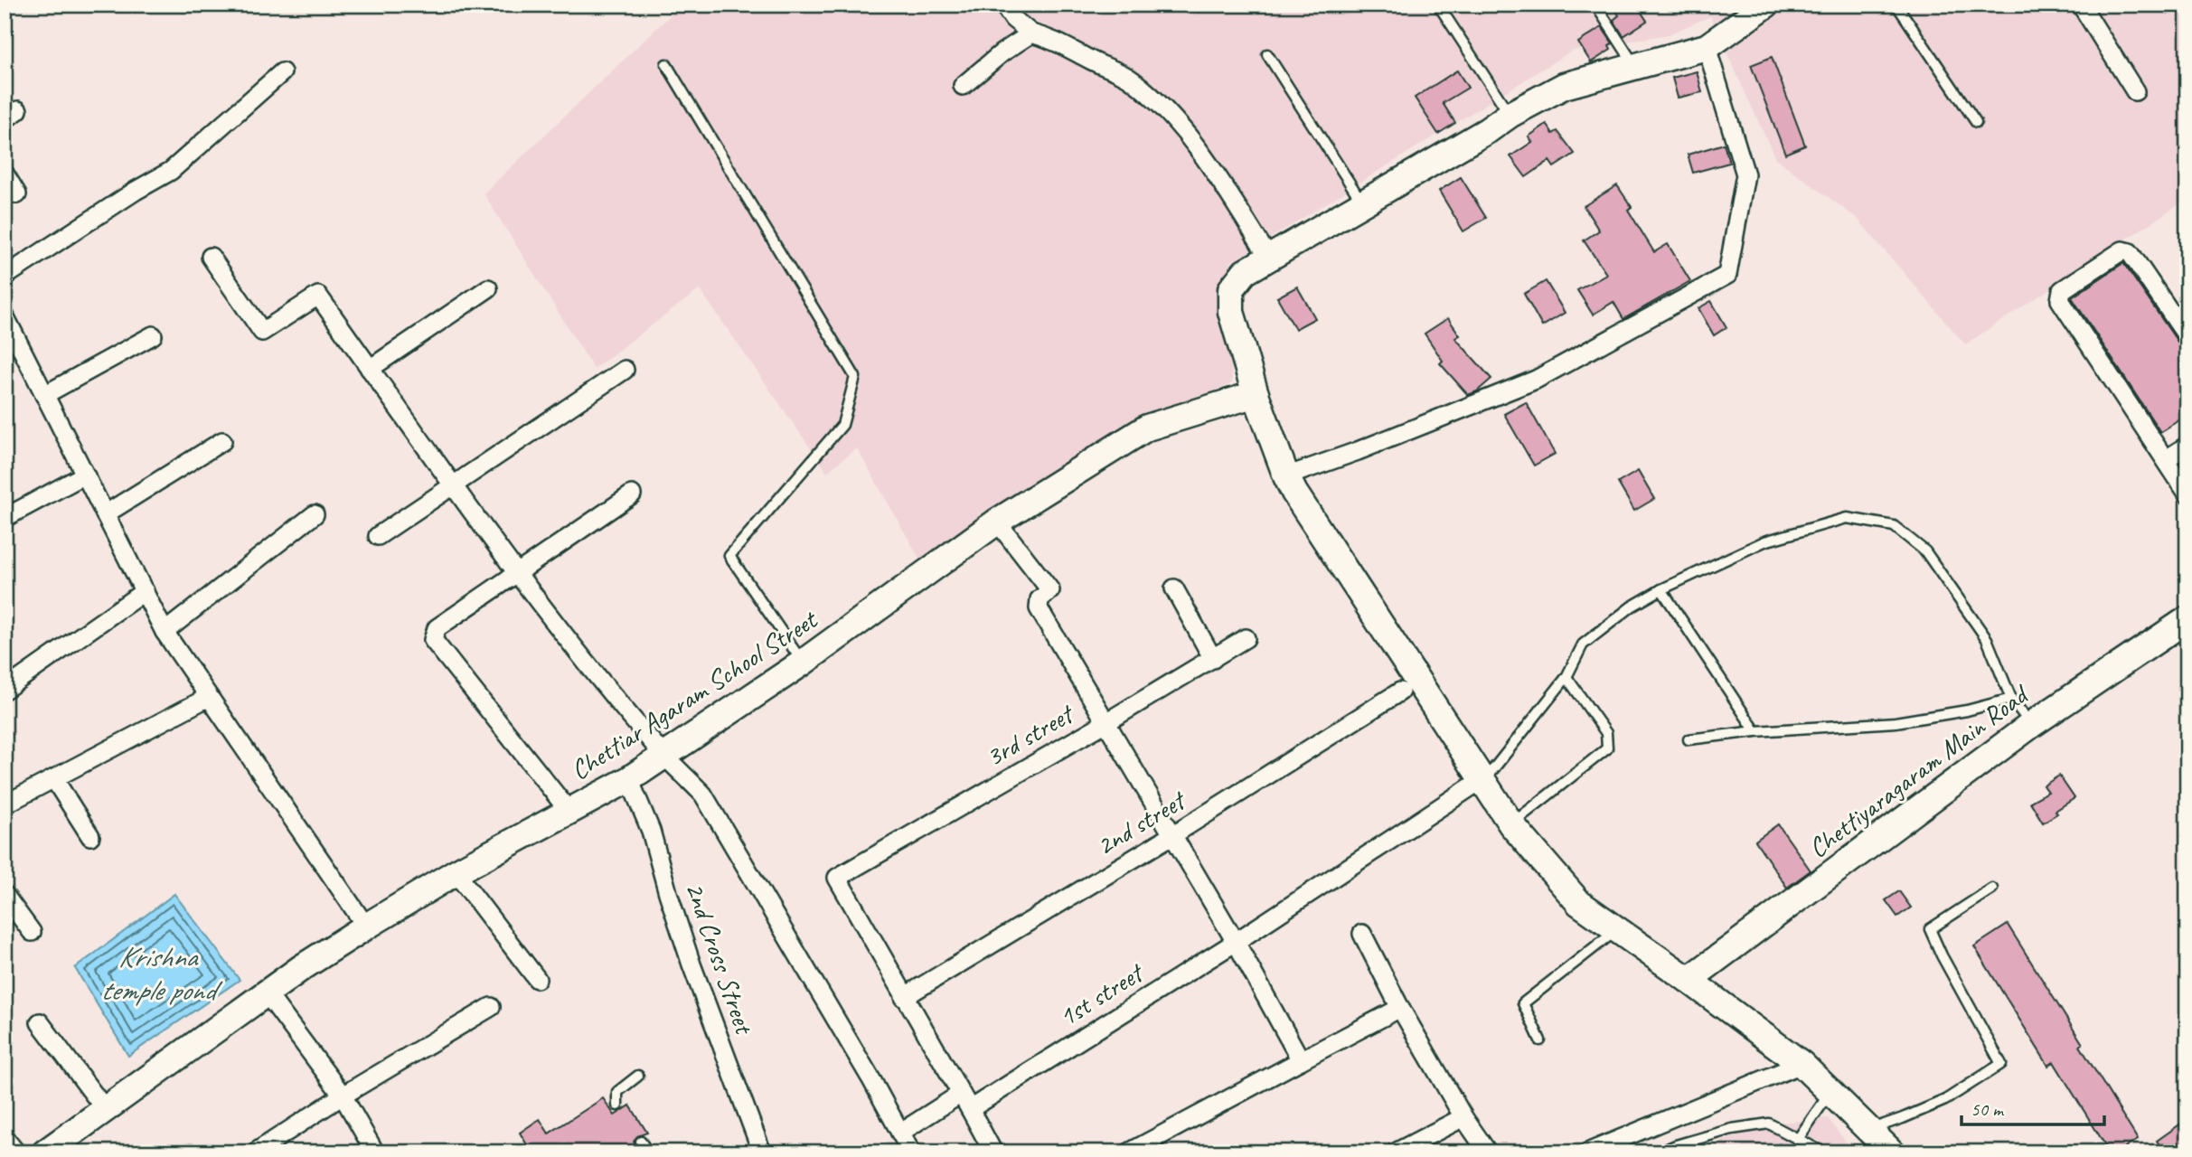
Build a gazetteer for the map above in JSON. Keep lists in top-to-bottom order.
{
  "streets": {
    "street": [
      "Chettiar Agaram School Street",
      "3rd street",
      "Chettiyaragaram Main Road",
      "2nd street",
      "2nd Cross Street",
      "1st street"
    ]
  },
  "crossings": [
    ["Chettiar Agaram School Street", "2nd Cross Street"],
    ["3rd street", "2nd street"]
  ],
  "water": ["Krishna temple pond"],
  "scale_bar": "50 m"
}
